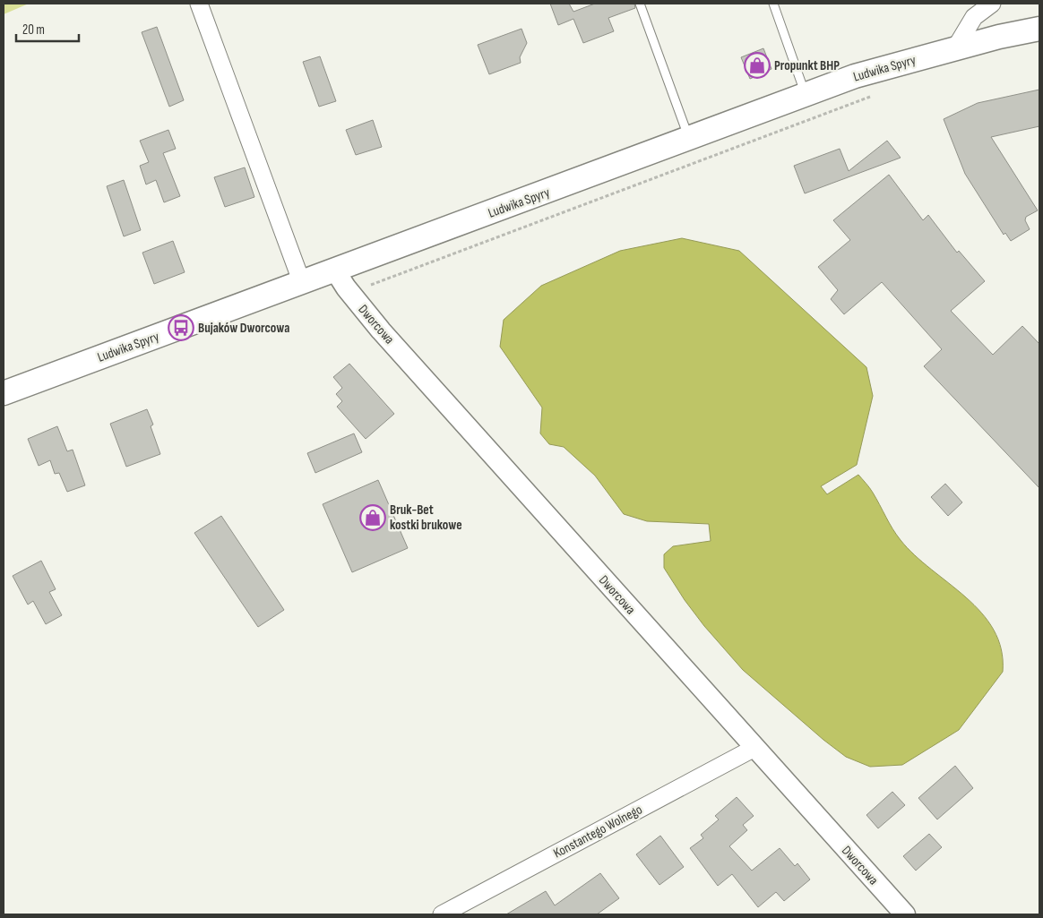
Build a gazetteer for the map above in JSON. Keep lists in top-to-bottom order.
{
  "streets": {
    "main road": ["Ludwika Spyry"],
    "street": ["Dworcowa", "Konstantego Wolnego"]
  },
  "crossings": [
    ["Ludwika Spyry", "Dworcowa"],
    ["Dworcowa", "Konstantego Wolnego"]
  ],
  "places": {
    "shop": ["Propunkt BHP", "Bruk-Bet kostki brukowe"],
    "bus stop": ["Bujaków Dworcowa"]
  },
  "scale_bar": "20 m"
}
